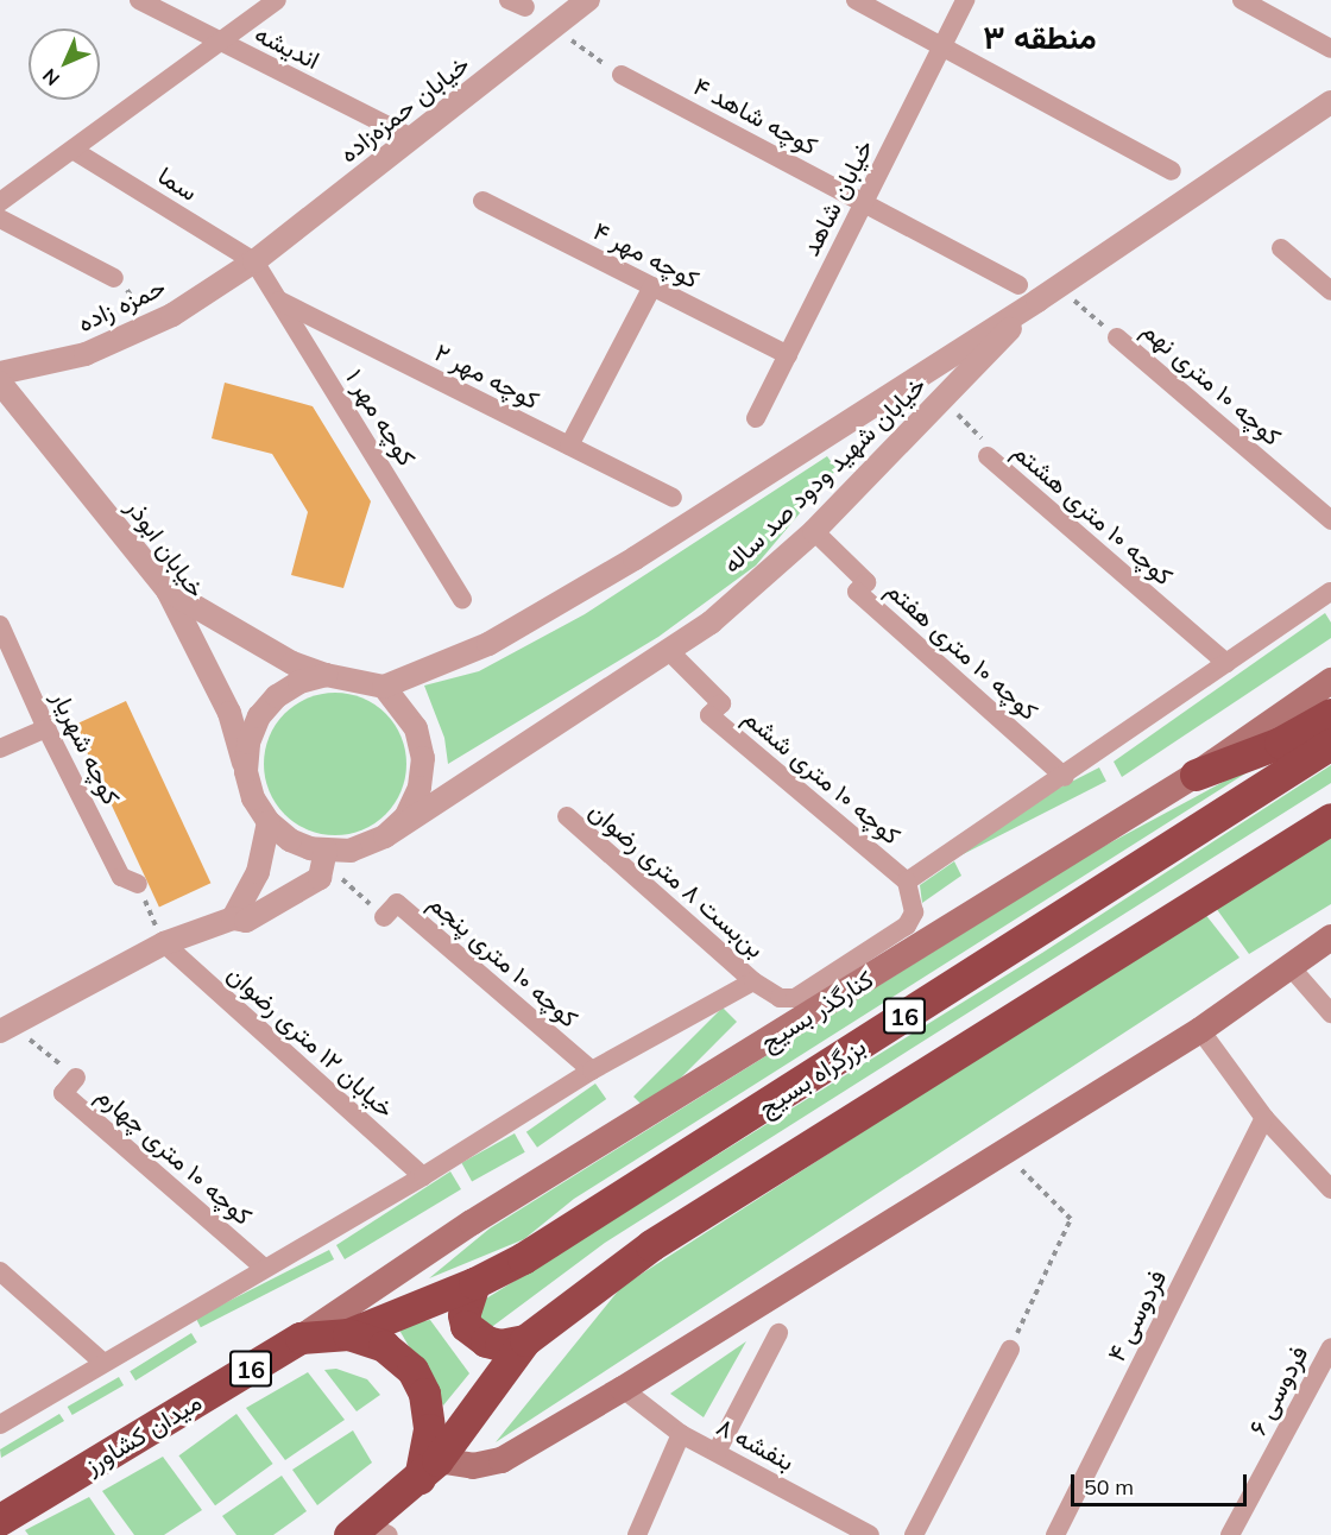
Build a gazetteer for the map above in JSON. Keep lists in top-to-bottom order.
{
  "streets": {
    "highway": ["16", "بزرگراه بسیج", "میدان کشاورز"],
    "main road": ["کنارگذر بسیج"],
    "street": [
      "اندیشه",
      "خیابان حمزه‌زاده",
      "کوچه شاهد ۴",
      "سما",
      "خیابان شاهد",
      "کوچه مهر ۴",
      "حمزه زاده",
      "کوچه مهر ۲",
      "کوچه ۱۰ متری نهم",
      "کوچه مهر ۱",
      "خیابان شهید ودود صد ساله",
      "کوچه ۱۰ متری هشتم",
      "خیابان ابوذر",
      "کوچه ۱۰ متری هفتم",
      "کوچه شهریار",
      "کوچه ۱۰ متری ششم",
      "بن‌بست ۸ متری رضوان",
      "کوچه ۱۰ متری پنجم",
      "خیابان ۱۲ متری رضوان",
      "کوچه ۱۰ متری چهارم",
      "فردوسی ۴",
      "فردوسی ۶",
      "بنفشه ۸"
    ]
  },
  "crossings": [
    ["اندیشه", "خیابان حمزه‌زاده"],
    ["خیابان حمزه‌زاده", "سما"],
    ["خیابان حمزه‌زاده", "حمزه زاده"],
    ["خیابان حمزه‌زاده", "کوچه مهر ۱"],
    ["کوچه شاهد ۴", "خیابان شاهد"],
    ["سما", "حمزه زاده"],
    ["سما", "کوچه مهر ۱"],
    ["خیابان شاهد", "کوچه مهر ۴"],
    ["حمزه زاده", "کوچه مهر ۱"],
    ["کوچه مهر ۲", "کوچه مهر ۱"],
    ["کوچه ۱۰ متری نهم", "خیابان شهید ودود صد ساله"],
    ["خیابان شهید ودود صد ساله", "کوچه ۱۰ متری هشتم"],
    ["خیابان شهید ودود صد ساله", "خیابان ابوذر"],
    ["خیابان شهید ودود صد ساله", "کوچه ۱۰ متری هفتم"],
    ["خیابان شهید ودود صد ساله", "کوچه ۱۰ متری ششم"],
    ["کوچه ۱۰ متری ششم", "بن‌بست ۸ متری رضوان"],
    ["کنارگذر بسیج", "میدان کشاورز"],
    ["16", "میدان کشاورز"],
    ["بزرگراه بسیج", "میدان کشاورز"]
  ],
  "districts": ["منطقه ۳"],
  "scale_bar": "50 m",
  "north": "bottom left"
}
